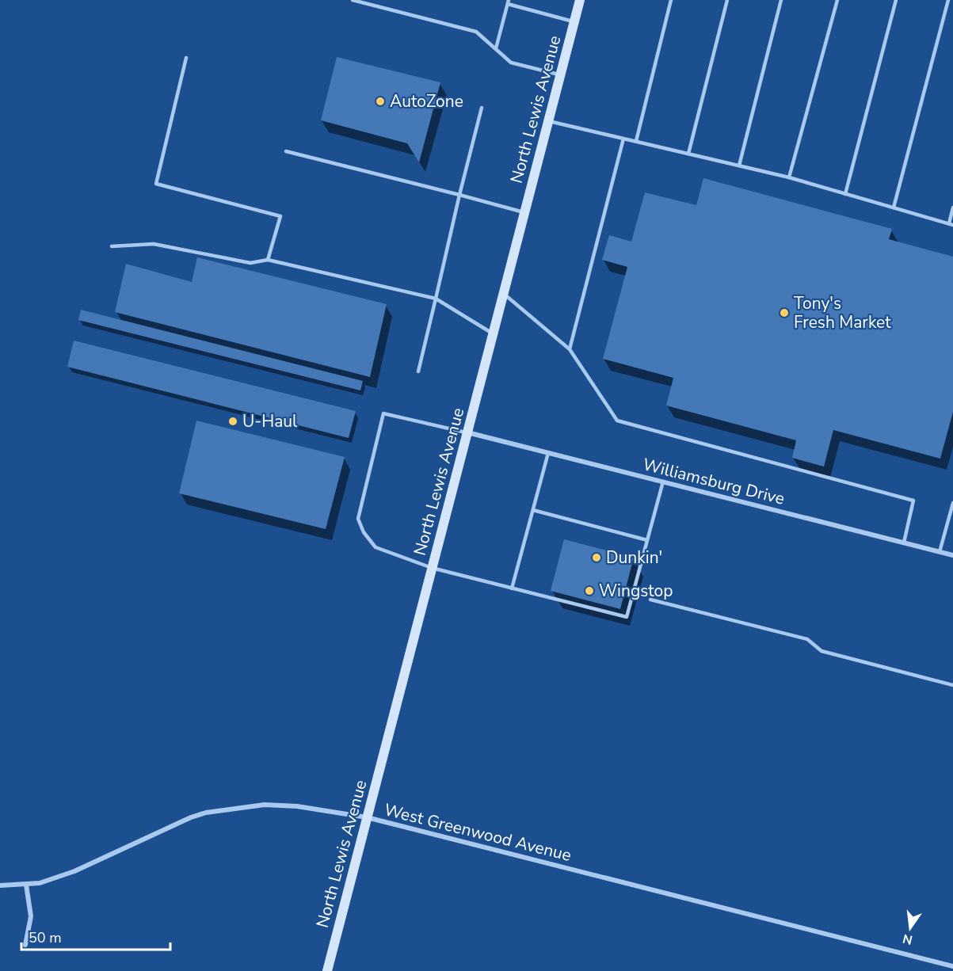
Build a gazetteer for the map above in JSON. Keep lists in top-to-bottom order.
{
  "streets": {
    "main road": ["North Lewis Avenue"],
    "street": ["Williamsburg Drive", "West Greenwood Avenue"]
  },
  "crossings": [
    ["North Lewis Avenue", "Williamsburg Drive"],
    ["North Lewis Avenue", "West Greenwood Avenue"]
  ],
  "places": [
    "AutoZone",
    "Tony's Fresh Market",
    "U-Haul",
    "Dunkin'",
    "Wingstop"
  ],
  "scale_bar": "50 m",
  "north": "bottom"
}
